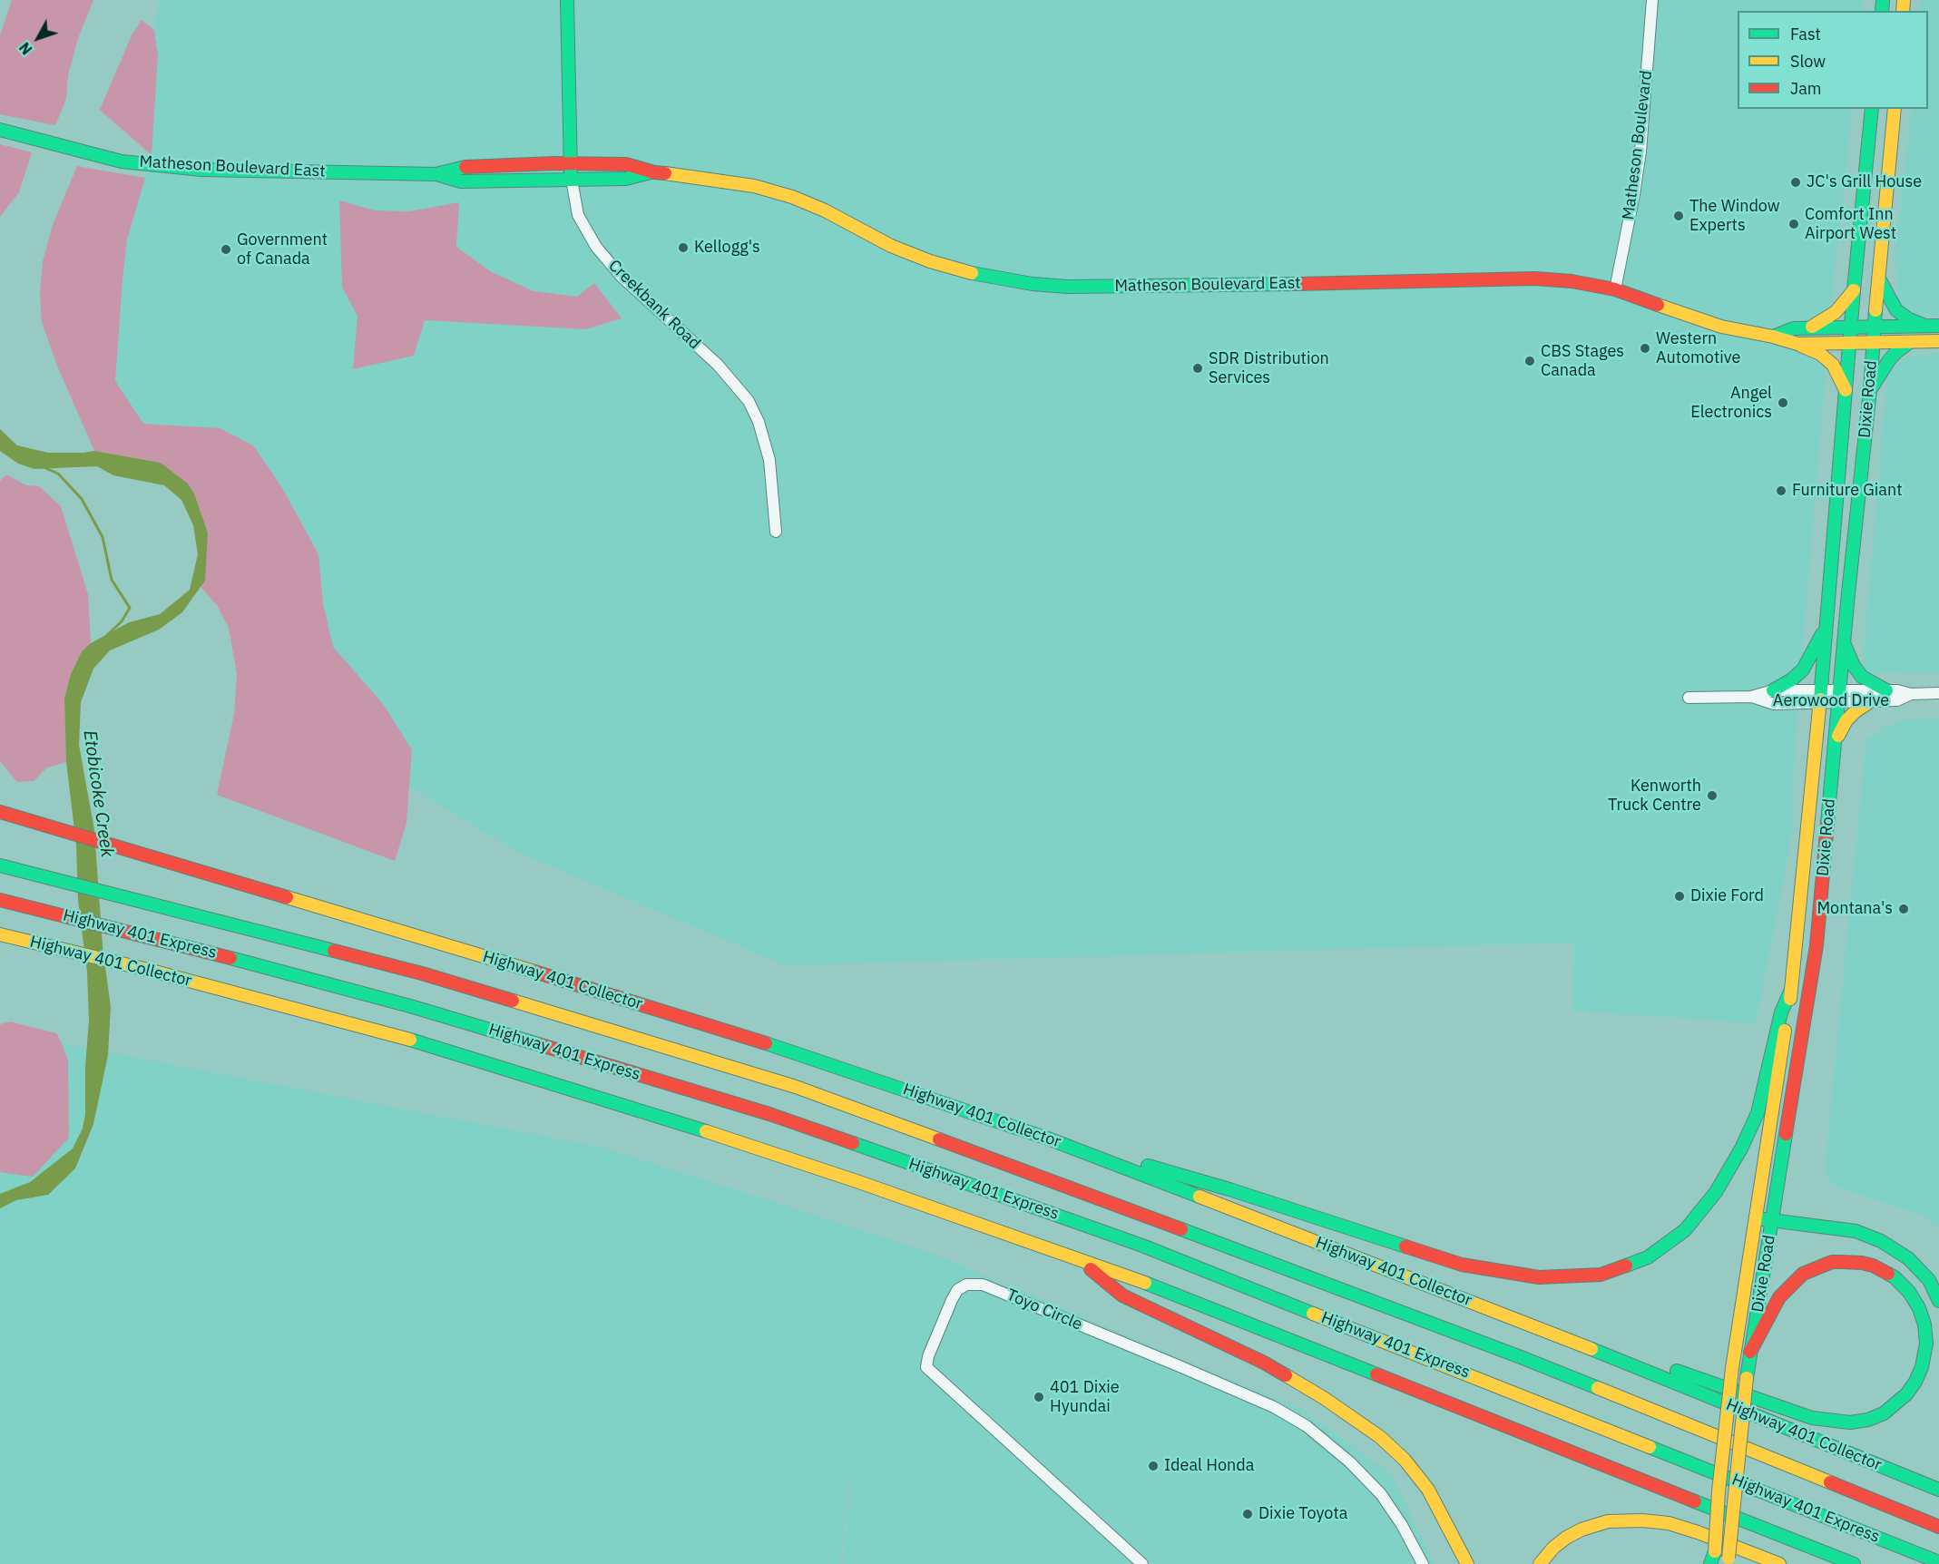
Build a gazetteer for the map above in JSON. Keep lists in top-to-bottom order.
{
  "streets": {
    "main road": [
      "Matheson Boulevard East",
      "Creekbank Road",
      "Dixie Road",
      "Highway 401 Express",
      "Highway 401 Collector"
    ],
    "street": ["Matheson Boulevard", "Aerowood Drive", "Toyo Circle"]
  },
  "crossings": [
    ["Matheson Boulevard", "Matheson Boulevard East"],
    ["Matheson Boulevard East", "Creekbank Road"],
    ["Matheson Boulevard East", "Dixie Road"],
    ["Dixie Road", "Aerowood Drive"]
  ],
  "water": ["Etobicoke Creek"],
  "places": [
    "JC's Grill House",
    "The Window Experts",
    "Comfort Inn Airport West",
    "Kellogg's",
    "Government of Canada",
    "Western Automotive",
    "CBS Stages Canada",
    "SDR Distribution Services",
    "Angel Electronics",
    "Furniture Giant",
    "Kenworth Truck Centre",
    "Dixie Ford",
    "Montana's",
    "401 Dixie Hyundai",
    "Ideal Honda",
    "Dixie Toyota"
  ],
  "legend": ["Fast", "Slow", "Jam"],
  "north": "bottom left"
}
